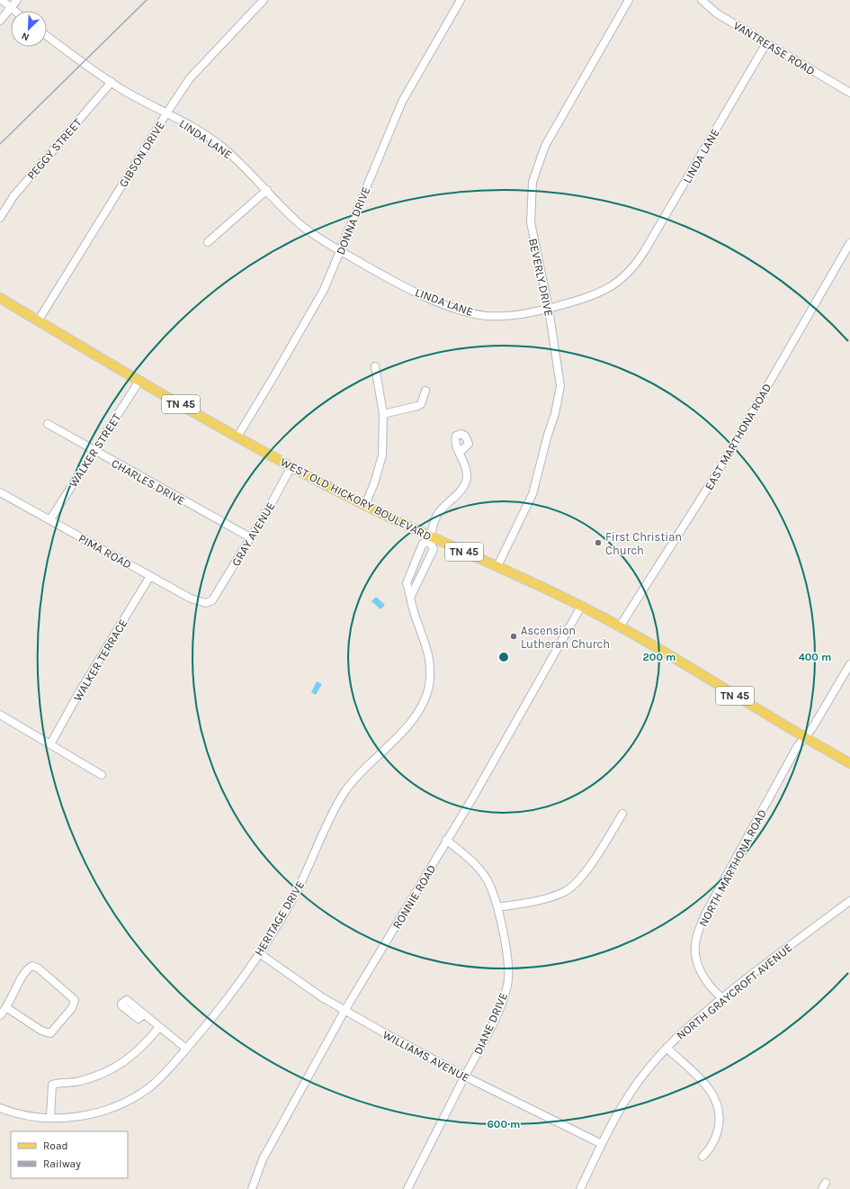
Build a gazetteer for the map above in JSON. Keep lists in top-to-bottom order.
{
  "streets": {
    "main road": ["TN 45", "WEST OLD HICKORY BOULEVARD"],
    "street": [
      "VANTREASE ROAD",
      "LINDA LANE",
      "PEGGY STREET",
      "GIBSON DRIVE",
      "DONNA DRIVE",
      "BEVERLY DRIVE",
      "EAST MARTHONA ROAD",
      "WALKER STREET",
      "CHARLES DRIVE",
      "GRAY AVENUE",
      "PIMA ROAD",
      "WALKER TERRACE",
      "NORTH MARTHONA ROAD",
      "RONNIE ROAD",
      "HERITAGE DRIVE",
      "NORTH GRAYCROFT AVENUE",
      "DIANE DRIVE",
      "WILLIAMS AVENUE"
    ]
  },
  "crossings": [
    ["VANTREASE ROAD", "LINDA LANE"],
    ["LINDA LANE", "PEGGY STREET"],
    ["LINDA LANE", "GIBSON DRIVE"],
    ["LINDA LANE", "DONNA DRIVE"],
    ["LINDA LANE", "BEVERLY DRIVE"],
    ["GIBSON DRIVE", "WEST OLD HICKORY BOULEVARD"],
    ["DONNA DRIVE", "WEST OLD HICKORY BOULEVARD"],
    ["BEVERLY DRIVE", "WEST OLD HICKORY BOULEVARD"],
    ["EAST MARTHONA ROAD", "WEST OLD HICKORY BOULEVARD"],
    ["WALKER STREET", "CHARLES DRIVE"],
    ["WALKER STREET", "WEST OLD HICKORY BOULEVARD"],
    ["WALKER STREET", "PIMA ROAD"],
    ["CHARLES DRIVE", "GRAY AVENUE"],
    ["WEST OLD HICKORY BOULEVARD", "GRAY AVENUE"],
    ["WEST OLD HICKORY BOULEVARD", "NORTH MARTHONA ROAD"],
    ["WEST OLD HICKORY BOULEVARD", "RONNIE ROAD"],
    ["WEST OLD HICKORY BOULEVARD", "HERITAGE DRIVE"],
    ["GRAY AVENUE", "PIMA ROAD"],
    ["PIMA ROAD", "WALKER TERRACE"],
    ["NORTH MARTHONA ROAD", "NORTH GRAYCROFT AVENUE"],
    ["RONNIE ROAD", "DIANE DRIVE"],
    ["RONNIE ROAD", "WILLIAMS AVENUE"],
    ["HERITAGE DRIVE", "WILLIAMS AVENUE"],
    ["NORTH GRAYCROFT AVENUE", "WILLIAMS AVENUE"],
    ["DIANE DRIVE", "WILLIAMS AVENUE"]
  ],
  "places": ["First Christian Church", "Ascension Lutheran Church"],
  "legend": ["Road", "Railway"],
  "north": "bottom left",
  "rings": ["200 m", "400 m", "600 m"]
}
